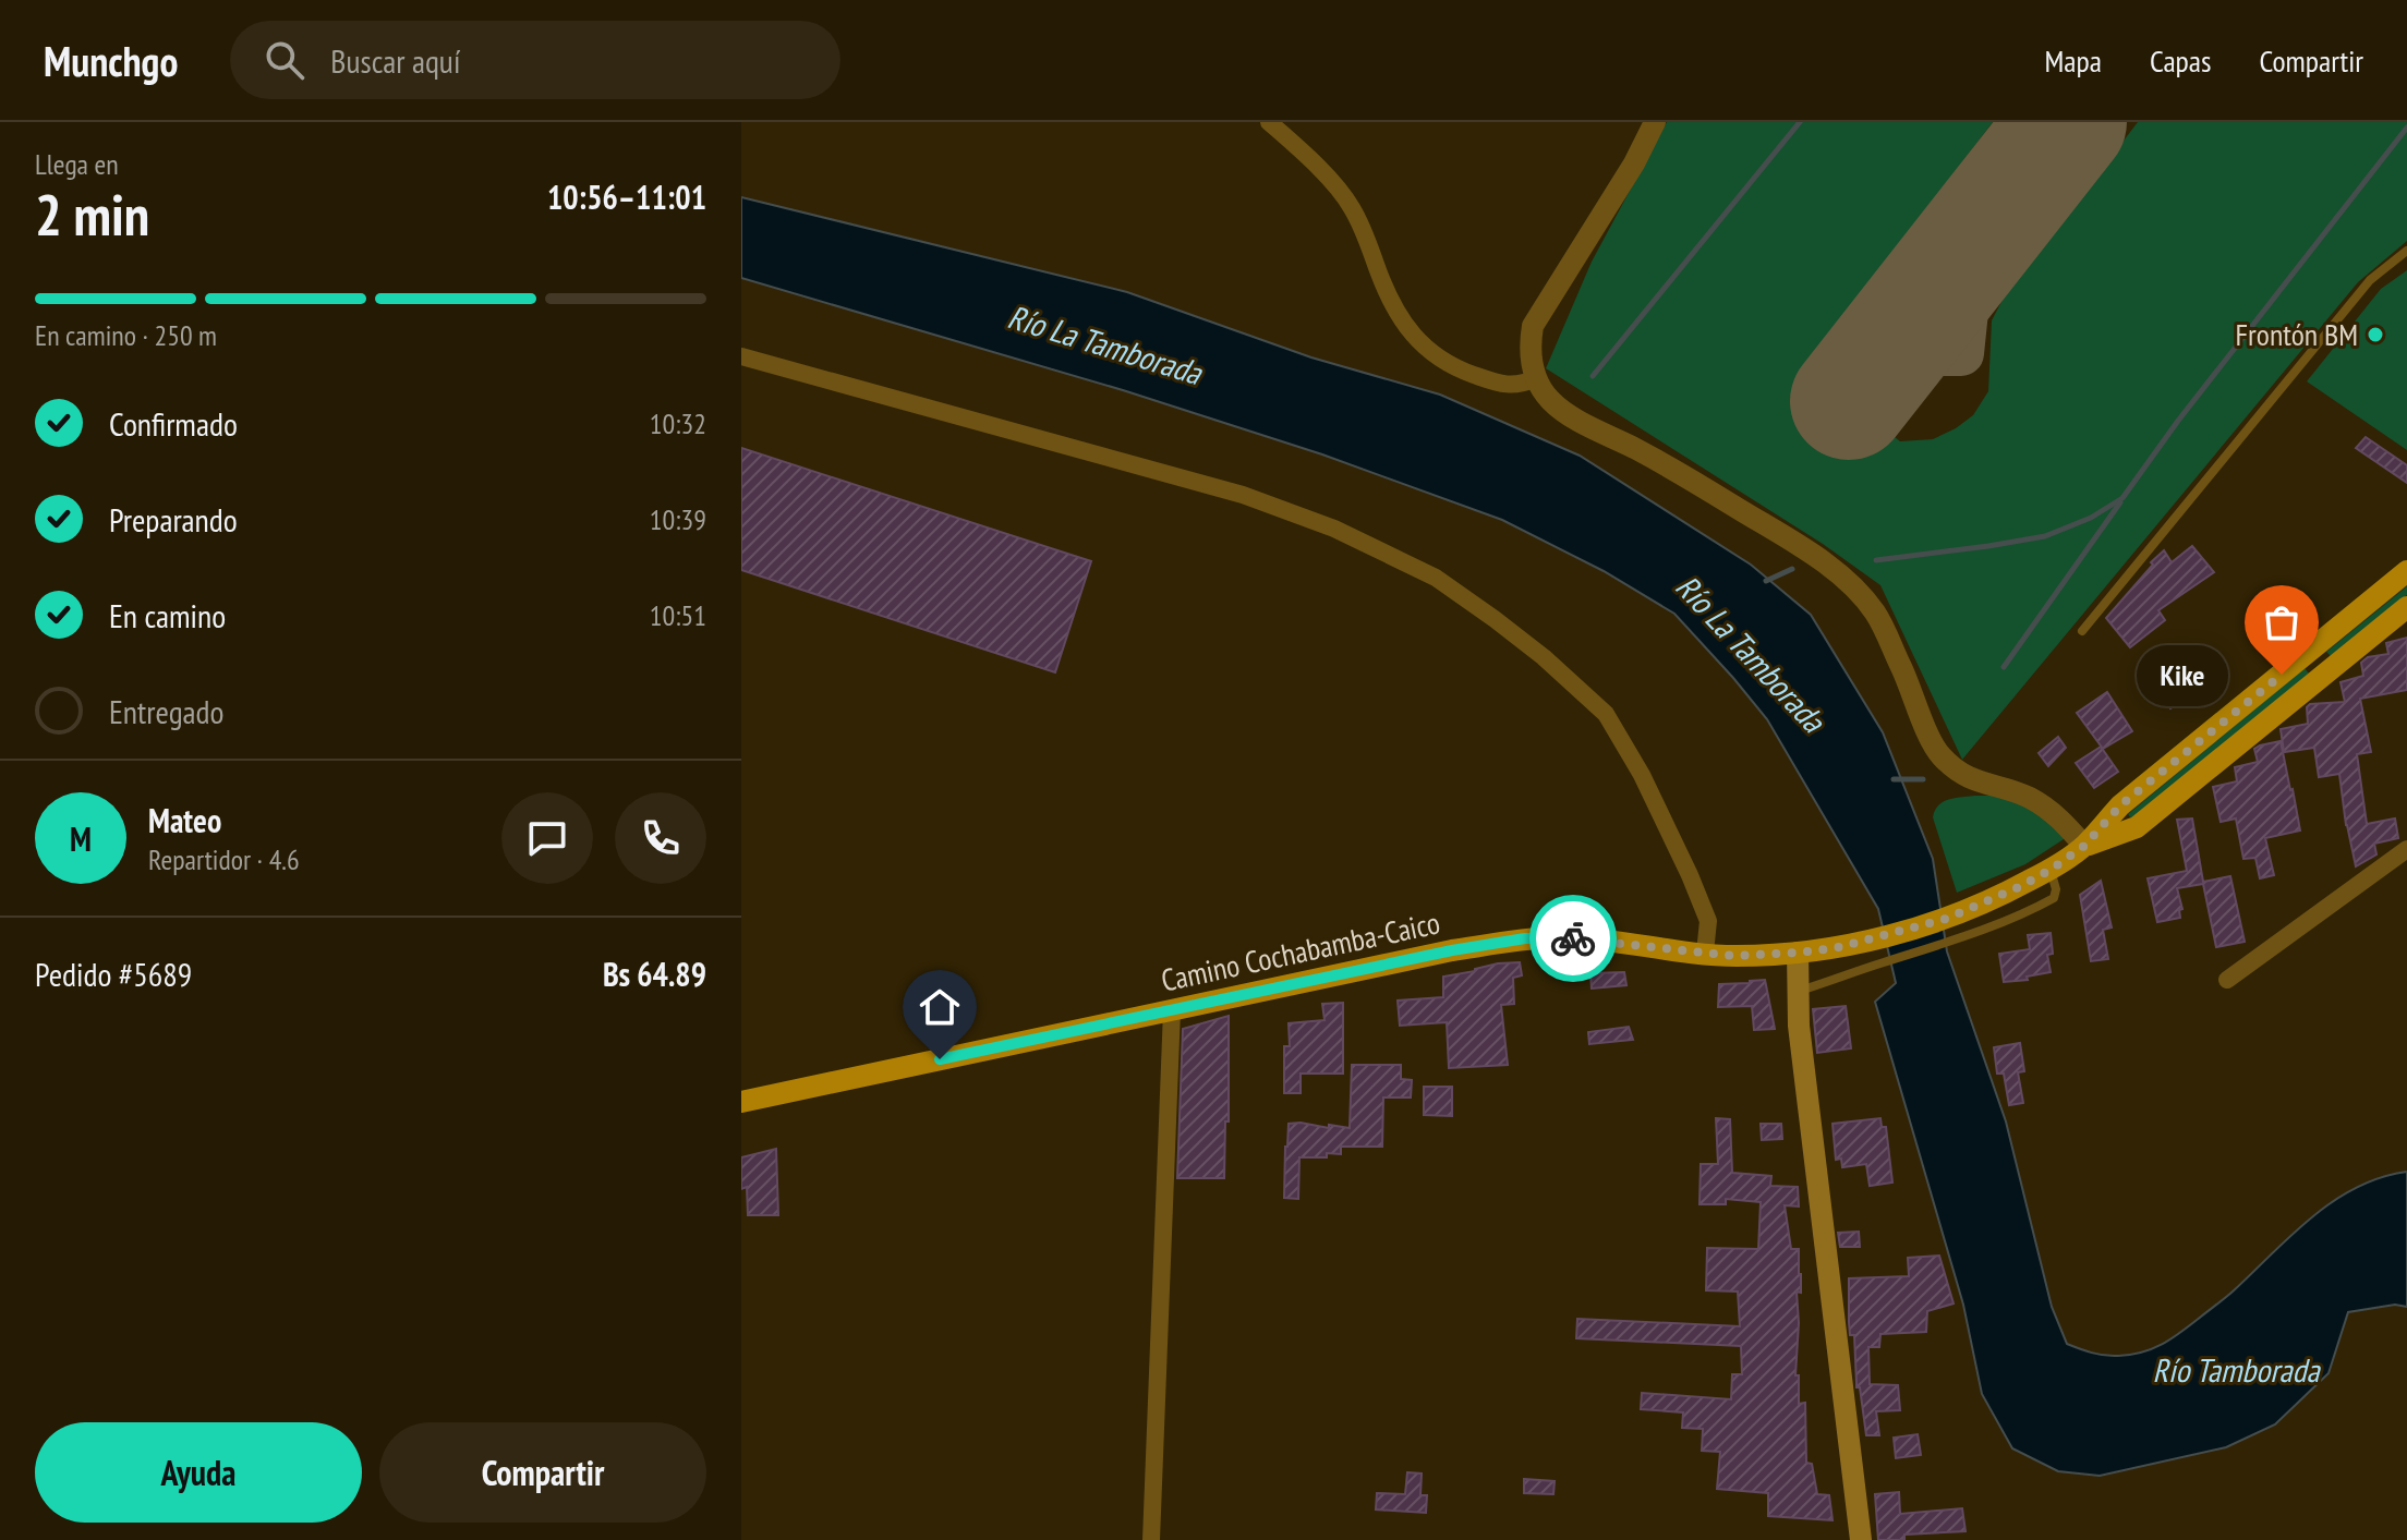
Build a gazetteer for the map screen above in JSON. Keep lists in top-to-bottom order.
{
  "streets": {
    "main road": ["Camino Cochabamba-Caico"]
  },
  "water": ["Río La Tamborada", "Río Tamborada"],
  "places": ["Frontón BM", "Kike"],
  "page": {
    "header": "Munchgo",
    "search": "Buscar aquí",
    "nav": ["Mapa", "Capas", "Compartir"],
    "heading": ["2 min", "Llega en", "10:56–11:01"],
    "panel": [
      "Mateo",
      "Repartidor · 4.6",
      "Pedido #5689",
      "Bs 64.89"
    ],
    "bar": "En camino · 250 m",
    "list": [
      ["Confirmado", "10:32"],
      ["Preparando", "10:39"],
      ["En camino", "10:51"],
      "Entregado"
    ],
    "bubble": "Kike",
    "round": "M",
    "buttons": ["Ayuda", "Compartir"]
  }
}
